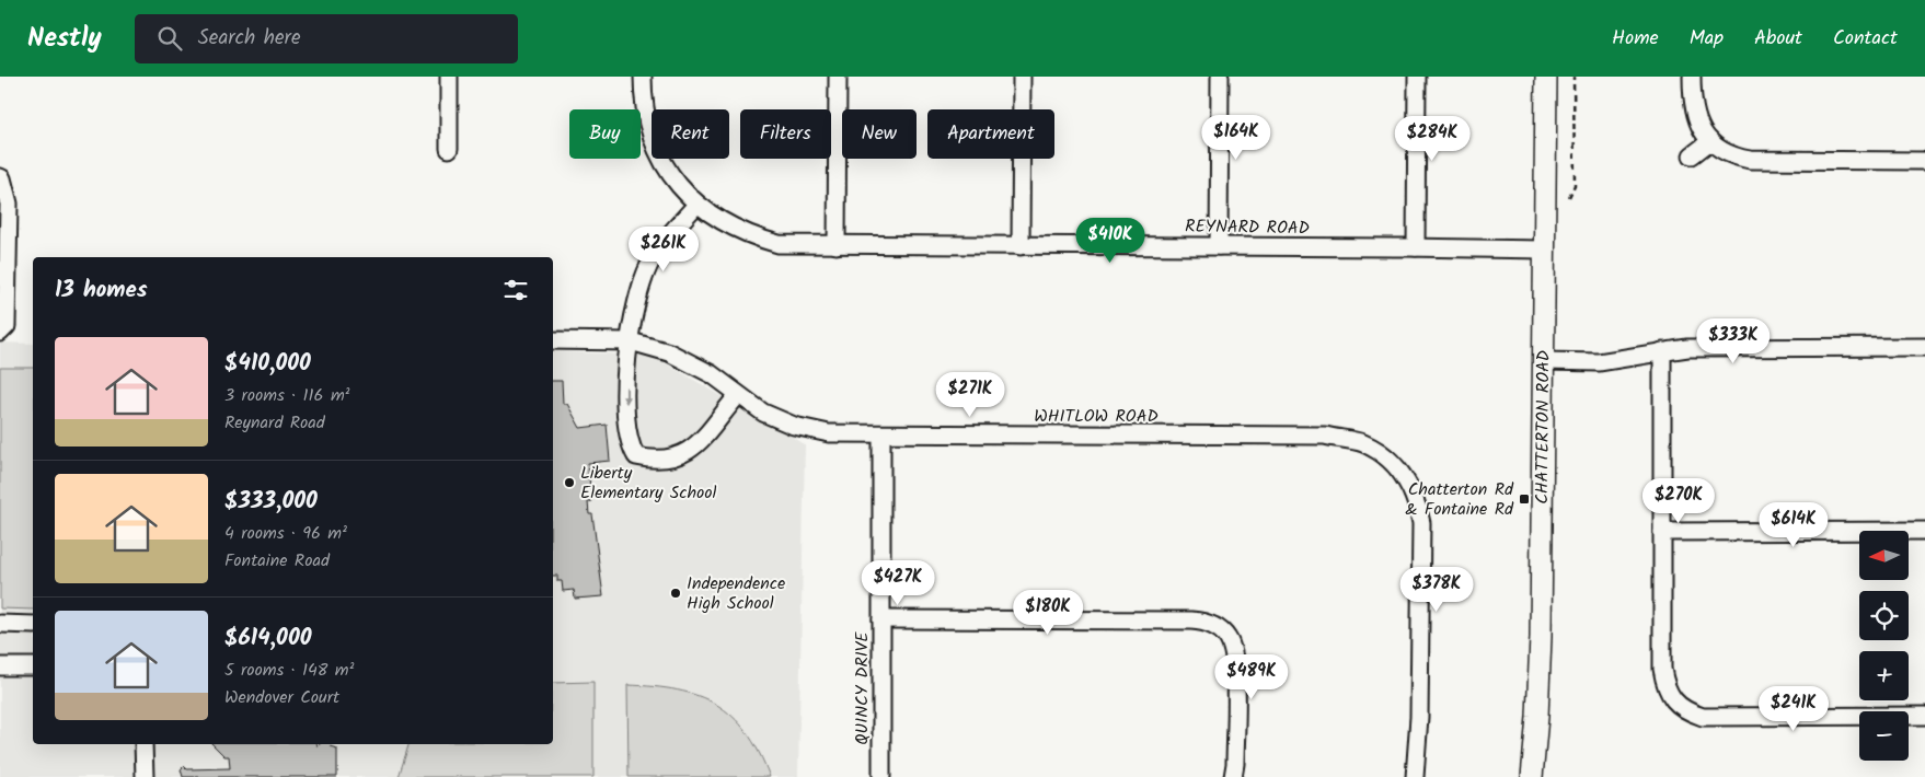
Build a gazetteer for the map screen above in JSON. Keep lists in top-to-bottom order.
{
  "streets": {
    "main road": ["CHATTERTON ROAD"],
    "street": ["REYNARD ROAD", "WHITLOW ROAD", "QUINCY DRIVE"]
  },
  "crossings": [
    ["REYNARD ROAD", "CHATTERTON ROAD"],
    ["WHITLOW ROAD", "QUINCY DRIVE"]
  ],
  "places": {
    "other": ["Liberty Elementary School", "Independence High School"],
    "transit": ["Chatterton Rd & Fontaine Rd"]
  },
  "north": "left",
  "page": {
    "header": "Nestly",
    "search": "Search here",
    "nav": [
      "Home",
      "Map",
      "About",
      "Contact"
    ],
    "chip": [
      "Buy",
      "Rent",
      "Filters",
      "New",
      "Apartment"
    ],
    "price": [
      "$164K",
      "$284K",
      "$410K",
      "$261K",
      "$333K",
      "$271K",
      "$270K",
      "$614K",
      "$427K",
      "$378K",
      "$180K",
      "$489K",
      "$241K"
    ],
    "heading": "13 homes",
    "list": [
      {
        "name": "$410,000",
        "note": "3 rooms · 116 m² · Reynard Road"
      },
      {
        "name": "$333,000",
        "note": "4 rooms · 96 m² · Fontaine Road"
      },
      {
        "name": "$614,000",
        "note": "5 rooms · 148 m² · Wendover Court"
      }
    ],
    "map_buttons": ["+", "−"]
  }
}
